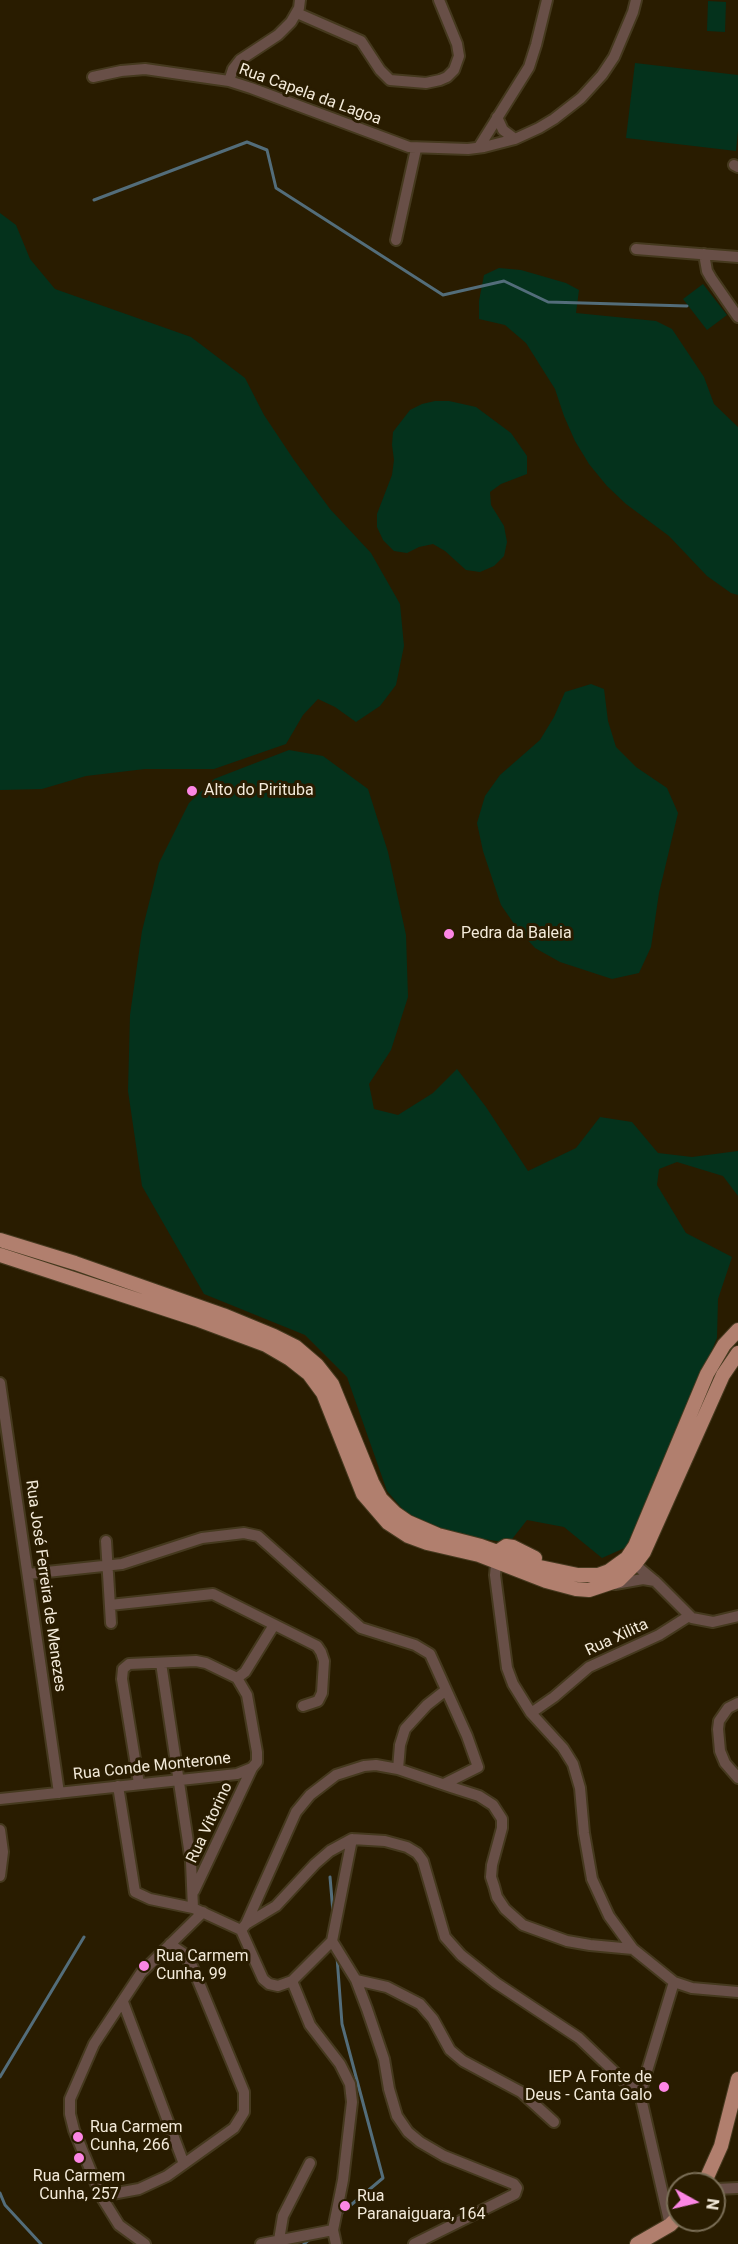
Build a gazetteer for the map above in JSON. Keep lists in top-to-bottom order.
{
  "streets": {
    "street": [
      "Rua Capela da Lagoa",
      "Rua José Ferreira de Menezes",
      "Rua Xilita",
      "Rua Conde Monterone",
      "Rua Vitorino"
    ]
  },
  "crossings": [
    ["Rua José Ferreira de Menezes", "Rua Conde Monterone"],
    ["Rua Conde Monterone", "Rua Vitorino"]
  ],
  "places": [
    "Alto do Pirituba",
    "Pedra da Baleia",
    "Rua Carmem Cunha, 99",
    "IEP A Fonte de Deus - Canta Galo",
    "Rua Carmem Cunha, 266",
    "Rua Carmem Cunha, 257",
    "Rua Paranaiguara, 164"
  ],
  "north": "right"
}
